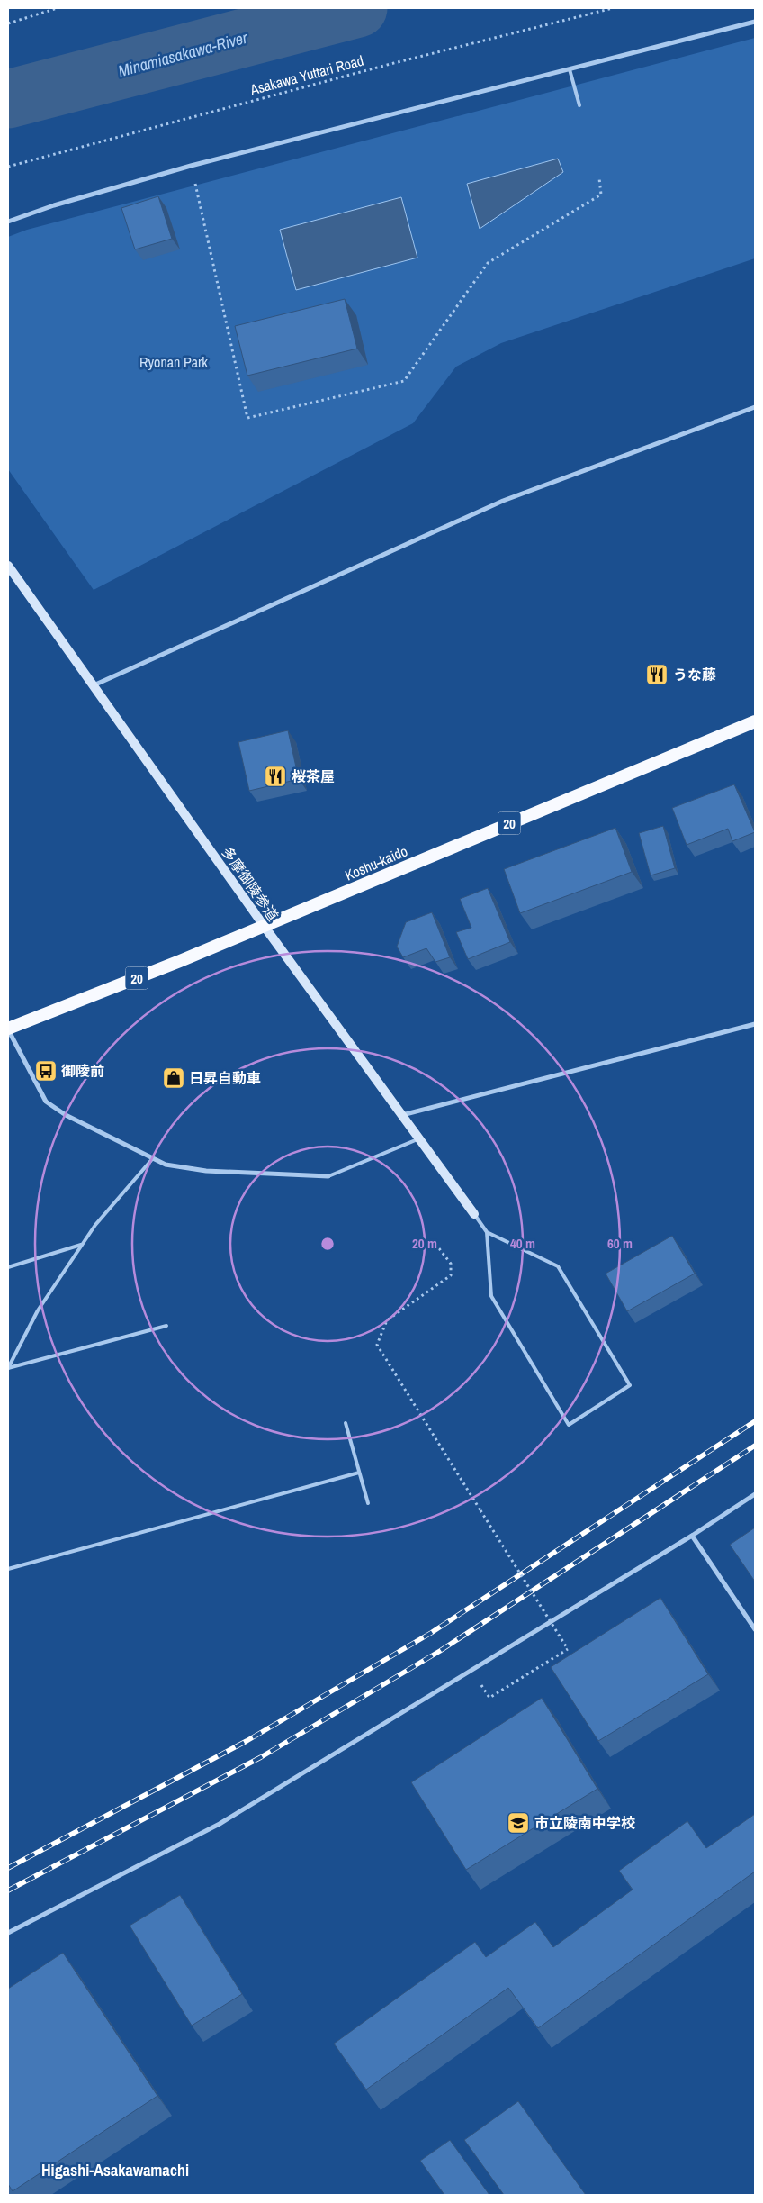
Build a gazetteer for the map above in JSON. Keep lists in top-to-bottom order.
{
  "streets": {
    "highway": ["20", "Koshu-kaido"],
    "main road": ["多摩御陵参道"],
    "path": ["Asakawa Yuttari Road"]
  },
  "crossings": [
    ["Koshu-kaido", "多摩御陵参道"]
  ],
  "districts": ["Higashi-Asakawamachi"],
  "water": ["Minamiasakawa-River"],
  "parks": ["Ryonan Park"],
  "places": {
    "restaurant": ["うな藤", "桜茶屋"],
    "bus stop": ["御陵前"],
    "shop": ["日昇自動車"],
    "school or university": ["市立陵南中学校"]
  },
  "rings": ["20 m", "40 m", "60 m"]
}
